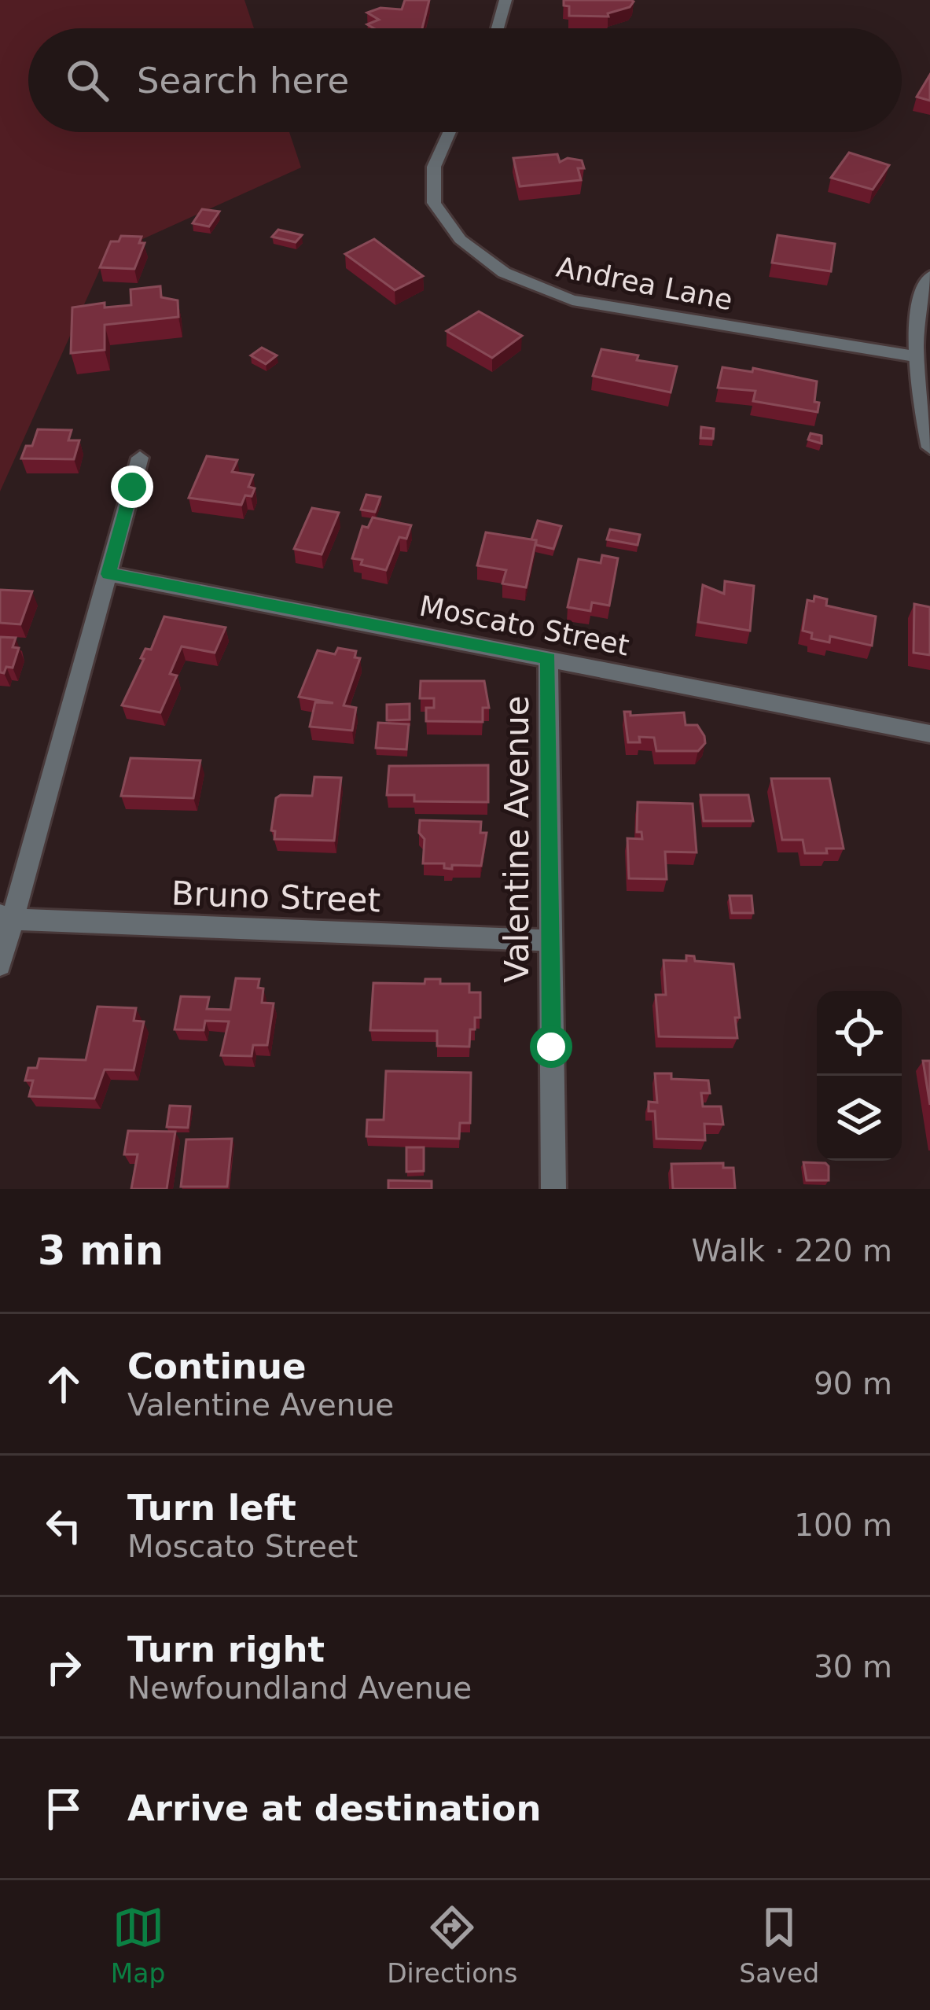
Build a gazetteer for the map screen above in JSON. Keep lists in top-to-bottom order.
{
  "streets": {
    "street": [
      "Andrea Lane",
      "Moscato Street",
      "Valentine Avenue",
      "Bruno Street"
    ]
  },
  "crossings": [
    ["Moscato Street", "Valentine Avenue"],
    ["Valentine Avenue", "Bruno Street"]
  ],
  "page": {
    "search": "Search here",
    "heading": ["3 min", "Walk · 220 m"],
    "list": [
      ["Continue", "Valentine Avenue", "90 m"],
      ["Turn left", "Moscato Street", "100 m"],
      ["Turn right", "Newfoundland Avenue", "30 m"],
      "Arrive at destination"
    ],
    "nav": ["Map", "Directions", "Saved"]
  }
}
